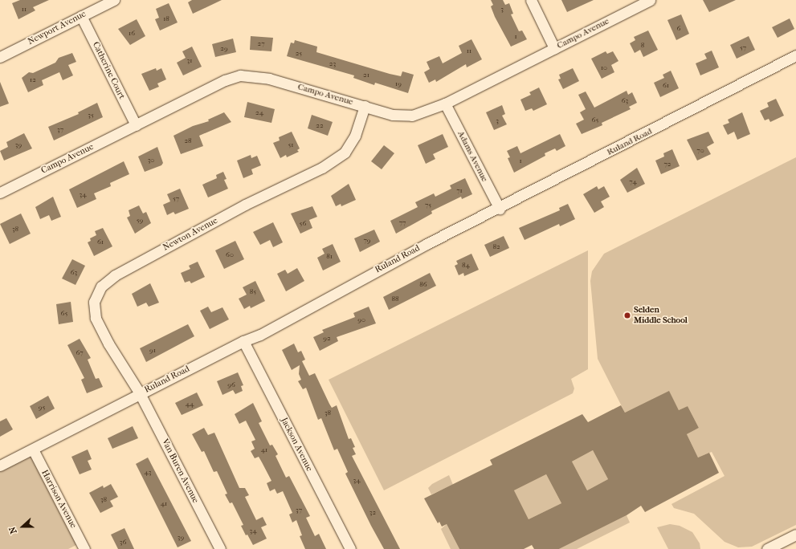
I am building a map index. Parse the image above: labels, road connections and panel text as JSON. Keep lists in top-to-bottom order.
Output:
{
  "streets": {
    "street": [
      "Newport Avenue",
      "Campo Avenue",
      "Catherine Court",
      "Ruland Road",
      "Adams Avenue",
      "Newton Avenue",
      "Jackson Avenue",
      "Van Buren Avenue",
      "Harrison Avenue"
    ]
  },
  "crossings": [
    ["Newport Avenue", "Catherine Court"],
    ["Campo Avenue", "Catherine Court"],
    ["Campo Avenue", "Adams Avenue"],
    ["Campo Avenue", "Newton Avenue"],
    ["Ruland Road", "Adams Avenue"],
    ["Ruland Road", "Newton Avenue"],
    ["Ruland Road", "Jackson Avenue"],
    ["Ruland Road", "Van Buren Avenue"],
    ["Ruland Road", "Harrison Avenue"],
    ["Newton Avenue", "Van Buren Avenue"]
  ],
  "places": ["Selden Middle School"],
  "house_numbers": [
    "11",
    "3",
    "18",
    "6",
    "16",
    "1",
    "27",
    "8",
    "57",
    "29",
    "11",
    "25",
    "31",
    "23",
    "10",
    "21",
    "12",
    "19",
    "61",
    "63",
    "24",
    "35",
    "65",
    "3",
    "22",
    "37",
    "28",
    "39",
    "51",
    "70",
    "30",
    "1",
    "72",
    "74",
    "71",
    "34",
    "57",
    "75",
    "59",
    "77",
    "56",
    "38",
    "79",
    "61",
    "82",
    "60",
    "81",
    "84",
    "63",
    "86",
    "85",
    "88",
    "65",
    "90",
    "92",
    "91",
    "67",
    "96",
    "44",
    "95",
    "38",
    "41",
    "43",
    "34",
    "38",
    "41",
    "37",
    "32",
    "34",
    "39",
    "36"
  ],
  "north": "left"
}
